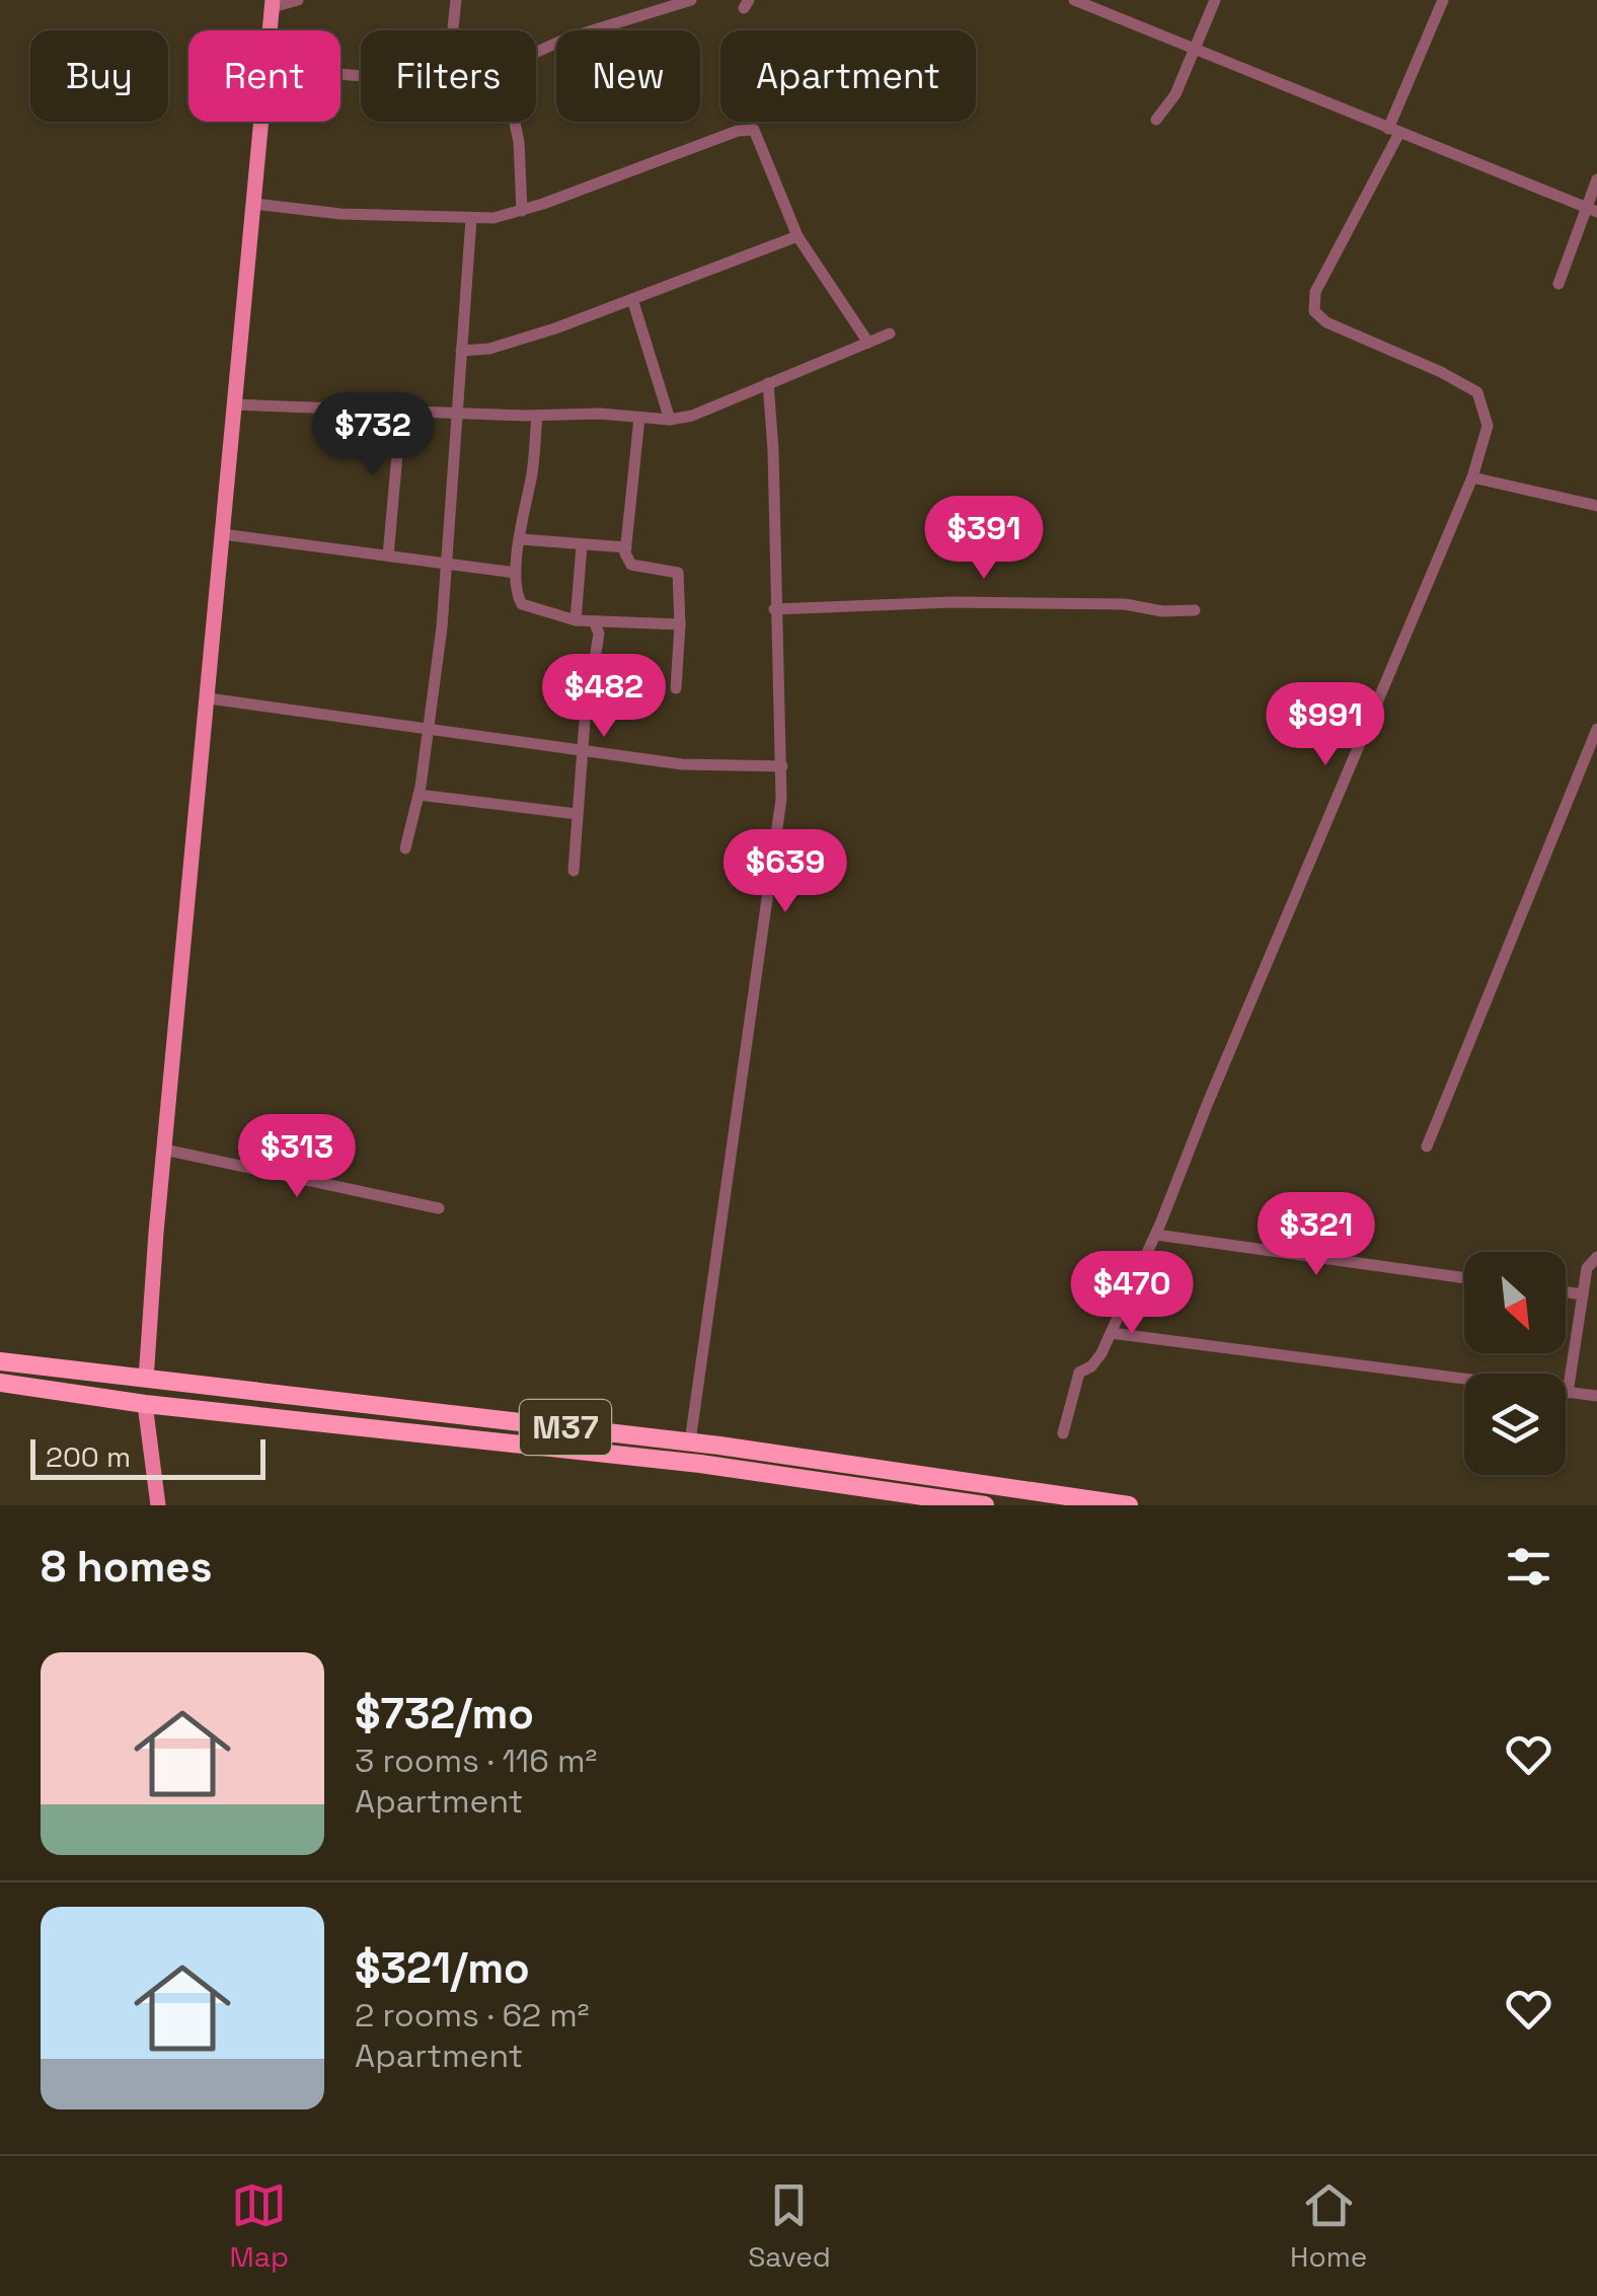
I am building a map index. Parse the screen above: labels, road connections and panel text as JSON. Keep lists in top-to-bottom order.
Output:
{
  "streets": {
    "highway": ["M37"]
  },
  "scale_bar": "200 m",
  "north": "bottom right",
  "page": {
    "chip": [
      "Buy",
      "Rent",
      "Filters",
      "New",
      "Apartment"
    ],
    "price": [
      "$732",
      "$391",
      "$482",
      "$991",
      "$639",
      "$313",
      "$321",
      "$470"
    ],
    "scale": "200 m",
    "heading": "8 homes",
    "list": [
      {
        "name": "$732/mo",
        "note": "3 rooms · 116 m² · Apartment"
      },
      {
        "name": "$321/mo",
        "note": "2 rooms · 62 m² · Apartment"
      }
    ],
    "tabs": ["Map", "Saved", "Home"]
  }
}
